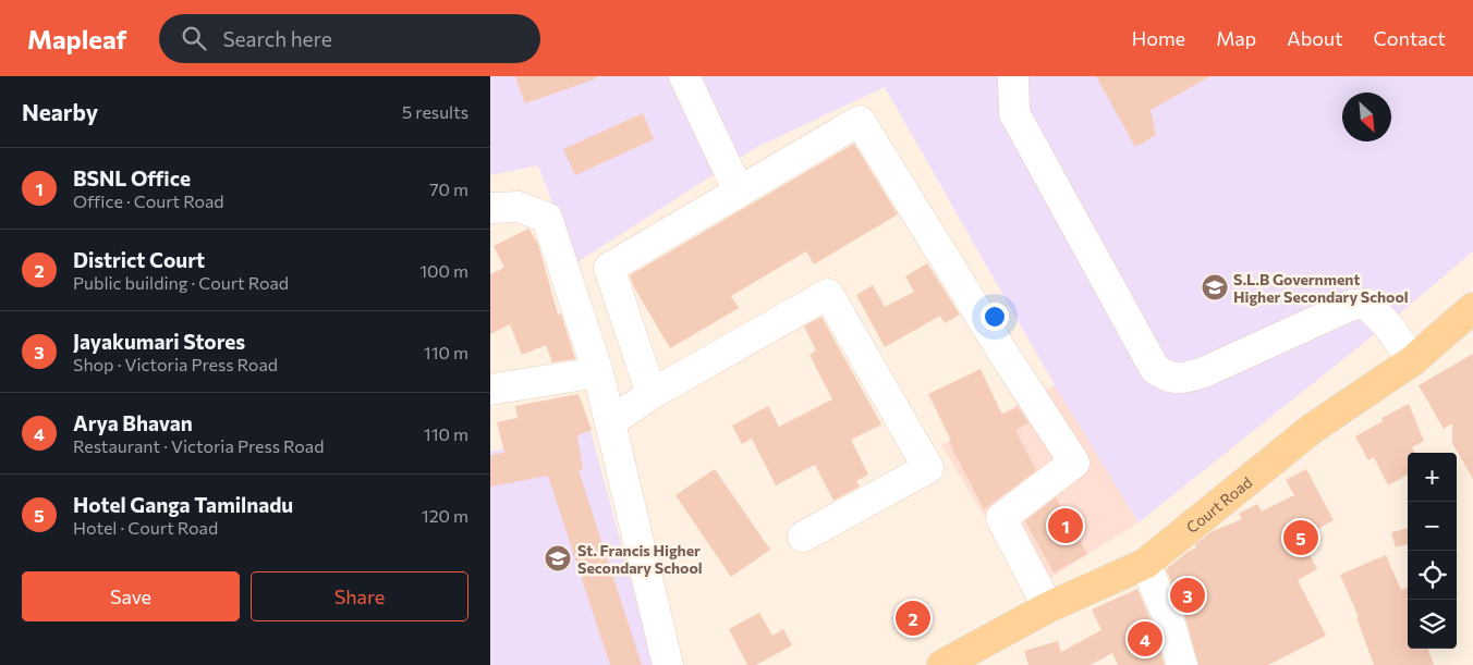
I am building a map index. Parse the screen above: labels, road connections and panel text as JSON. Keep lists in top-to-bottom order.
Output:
{
  "streets": {
    "main road": ["Court Road"]
  },
  "places": {
    "school or university": ["S.L.B Government Higher Secondary School", "St. Francis Higher Secondary School"]
  },
  "north": "bottom right",
  "page": {
    "header": "Mapleaf",
    "search": "Search here",
    "nav": [
      "Home",
      "Map",
      "About",
      "Contact"
    ],
    "heading": ["Nearby", "5 results"],
    "list": [
      {
        "mark": "1",
        "name": "BSNL Office",
        "note": "Office · Court Road",
        "value": "70 m"
      },
      {
        "mark": "2",
        "name": "District Court",
        "note": "Public building · Court Road",
        "value": "100 m"
      },
      {
        "mark": "3",
        "name": "Jayakumari Stores",
        "note": "Shop · Victoria Press Road",
        "value": "110 m"
      },
      {
        "mark": "4",
        "name": "Arya Bhavan",
        "note": "Restaurant · Victoria Press Road",
        "value": "110 m"
      },
      {
        "mark": "5",
        "name": "Hotel Ganga Tamilnadu",
        "note": "Hotel · Court Road",
        "value": "120 m"
      }
    ],
    "map_buttons": ["+", "−"],
    "pins": [
      "1",
      "5",
      "3",
      "2",
      "4"
    ],
    "buttons": ["Save", "Share"]
  }
}
